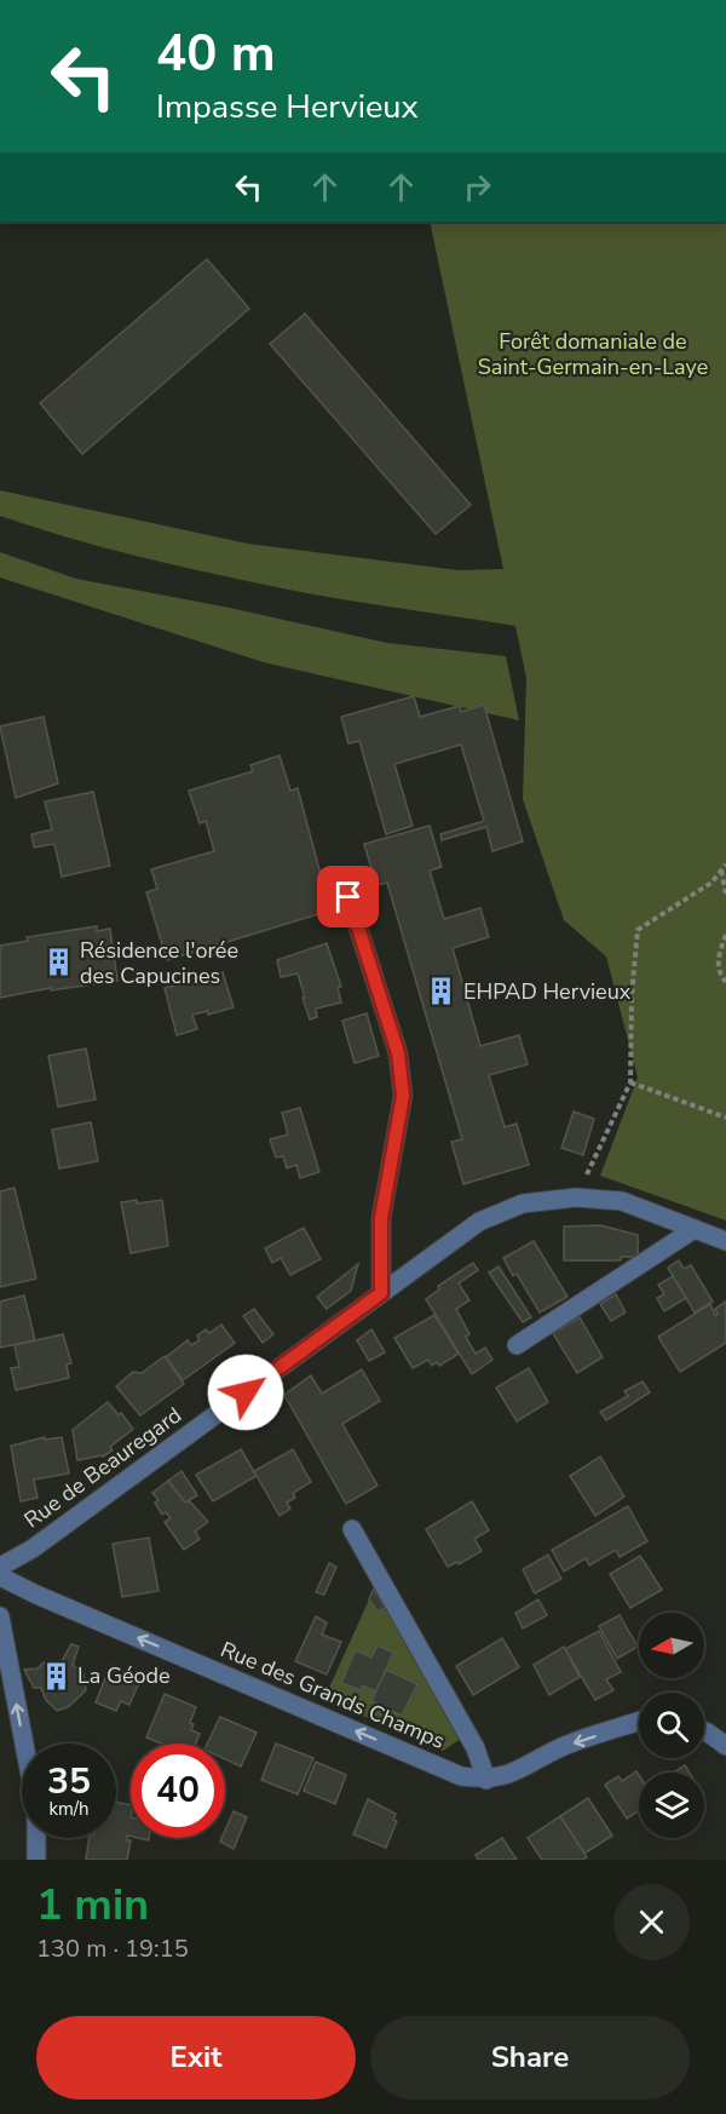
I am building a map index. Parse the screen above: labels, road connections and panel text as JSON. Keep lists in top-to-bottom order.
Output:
{
  "streets": {
    "street": ["Rue de Beauregard", "Rue des Grands Champs"]
  },
  "one_way": ["Rue des Grands Champs"],
  "parks": ["Forêt domaniale de Saint-Germain-en-Laye"],
  "places": {
    "building": ["Résidence l'orée des Capucines", "EHPAD Hervieux", "La Géode"]
  },
  "north": "left",
  "page": {
    "turn": ["40 m", "Impasse Hervieux"],
    "speed": "35 km/h",
    "limit": "40",
    "heading": ["1 min", "130 m · 19:15"],
    "buttons": ["Exit", "Share"]
  }
}
